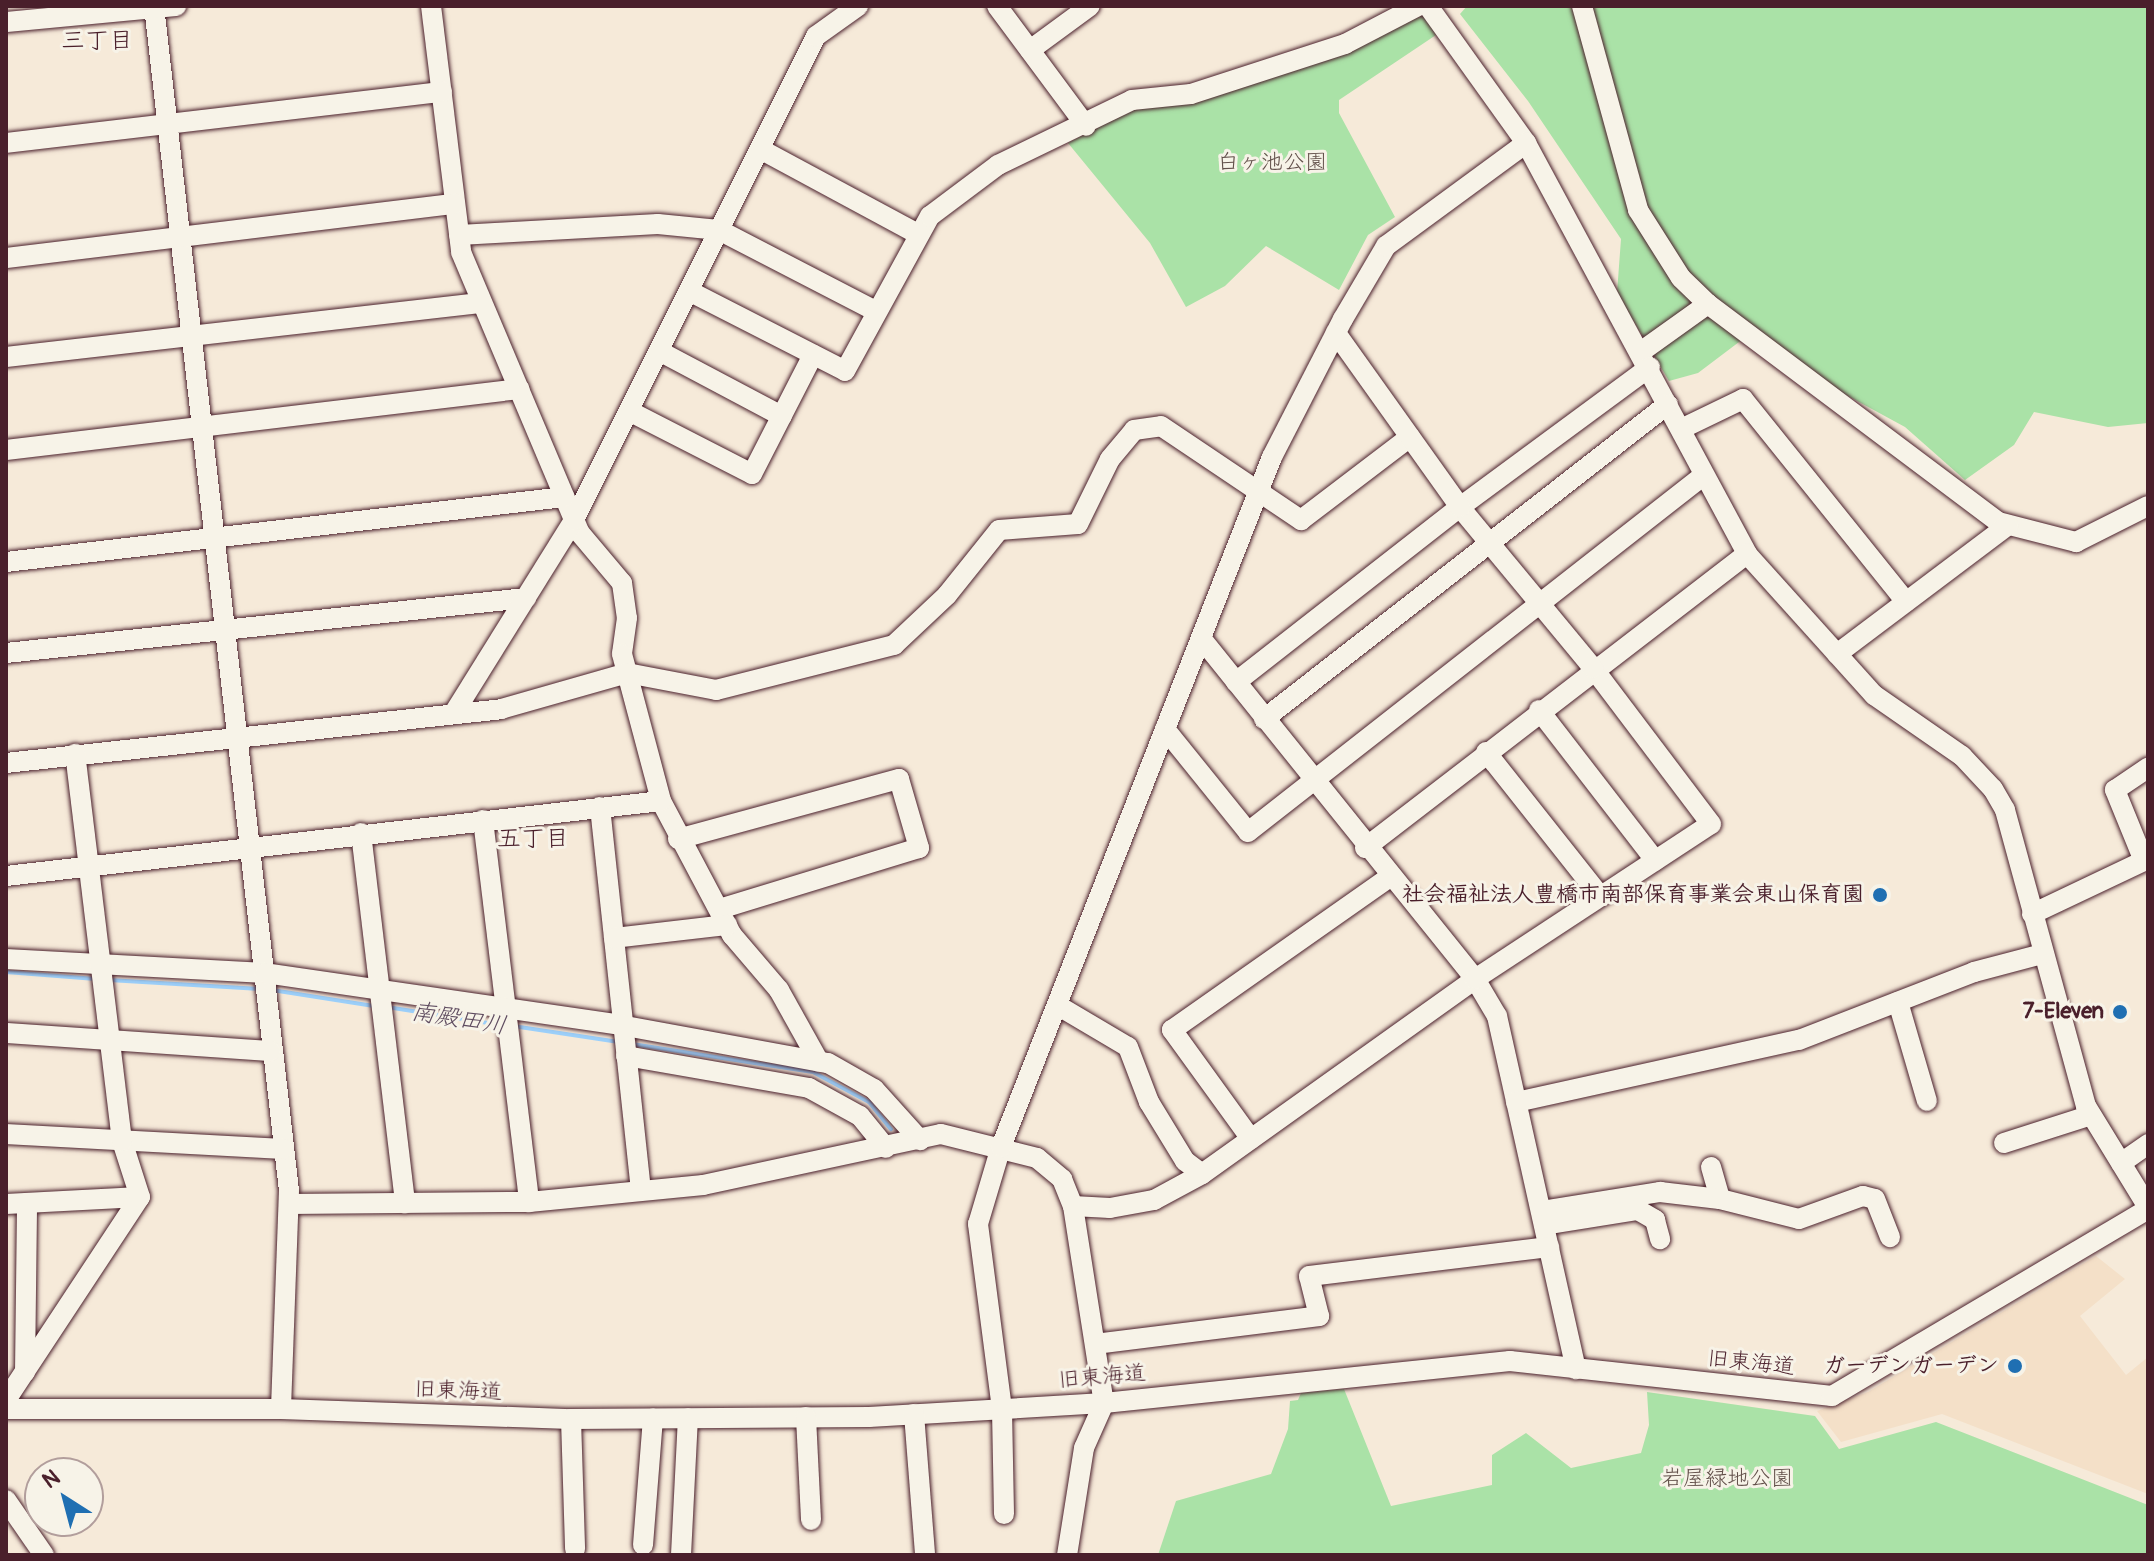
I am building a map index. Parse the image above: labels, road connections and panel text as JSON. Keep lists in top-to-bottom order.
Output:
{
  "streets": {
    "street": ["旧東海道"]
  },
  "districts": ["三丁目", "五丁目"],
  "water": ["南殿田川"],
  "parks": ["白ヶ池公園", "岩屋緑地公園"],
  "places": ["社会福祉法人豊橋市南部保育事業会東山保育園", "7-Eleven", "ガーデンガーデン"],
  "north": "top left"
}
